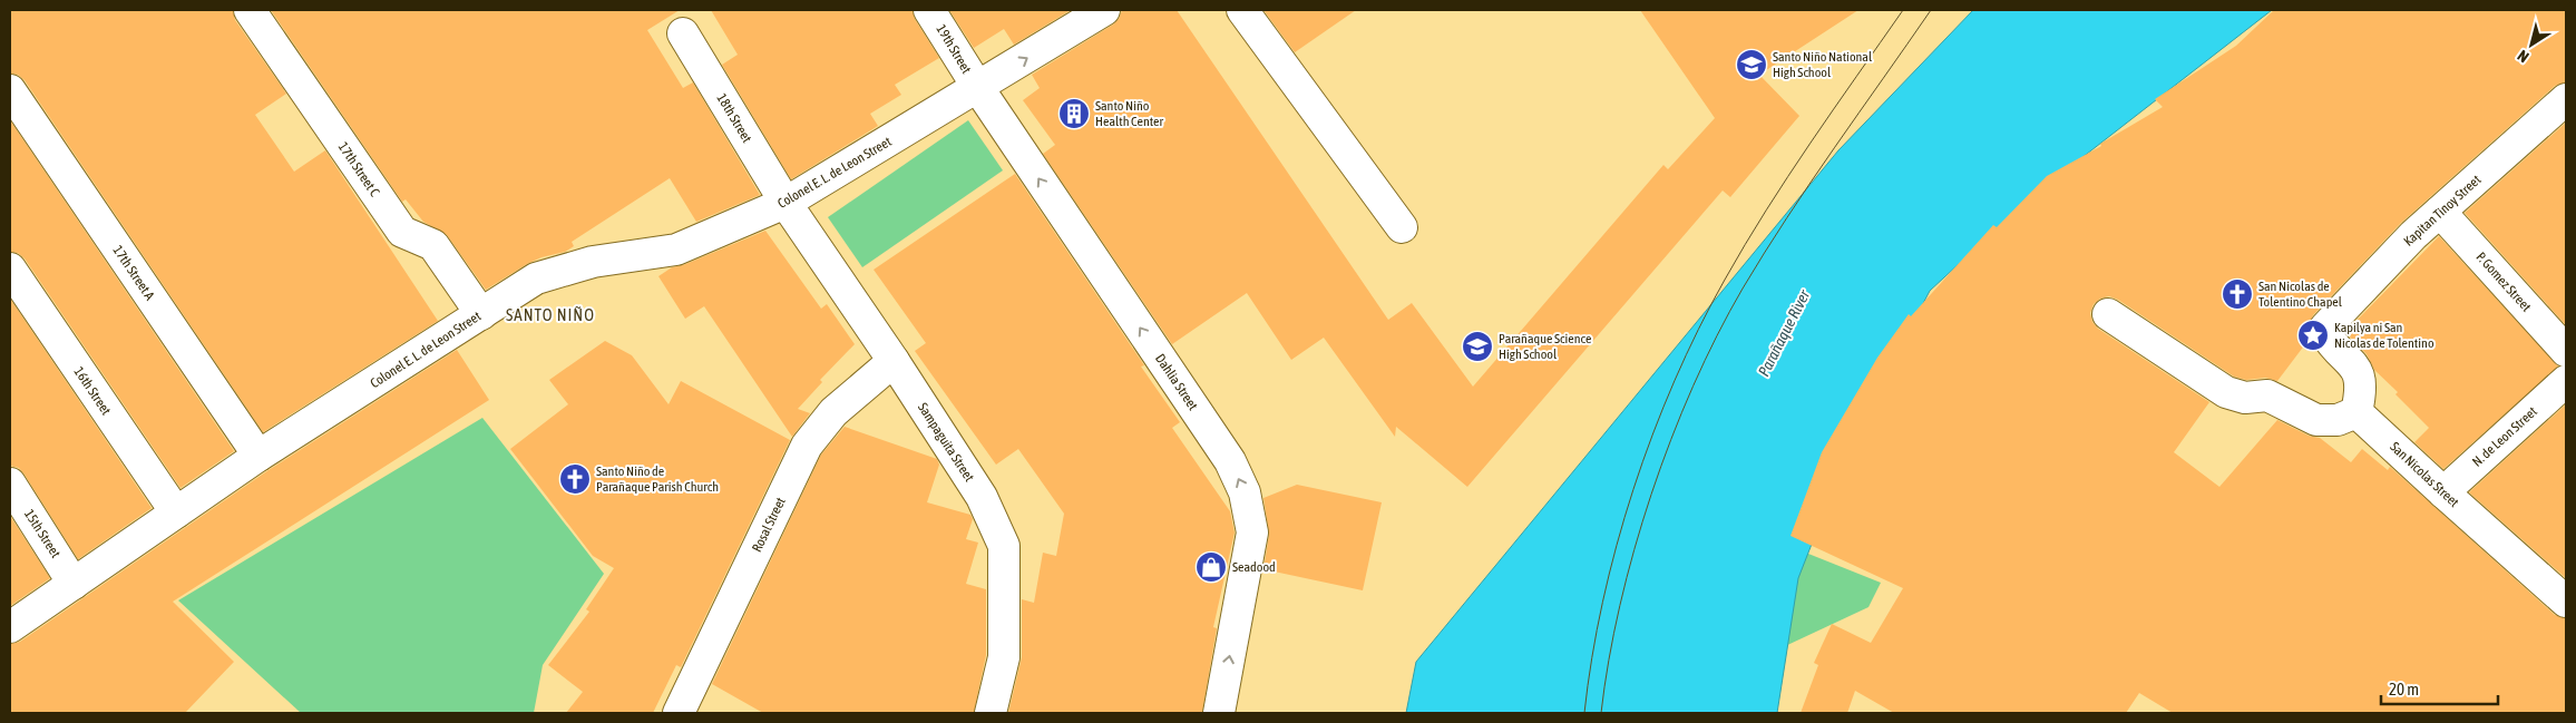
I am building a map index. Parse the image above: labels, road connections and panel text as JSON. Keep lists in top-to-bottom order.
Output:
{
  "streets": {
    "street": [
      "19th Street",
      "18th Street",
      "17th Street C",
      "Colonel E. L. de Leon Street",
      "Kapitan Tinoy Street",
      "17th Street A",
      "P. Gomez Street",
      "Dahlia Street",
      "16th Street",
      "N. de Leon Street",
      "Sampaguita Street",
      "San Nicolas Street",
      "Rosal Street",
      "15th Street"
    ]
  },
  "crossings": [
    ["19th Street", "Colonel E. L. de Leon Street"],
    ["19th Street", "Dahlia Street"],
    ["18th Street", "Colonel E. L. de Leon Street"],
    ["18th Street", "Sampaguita Street"],
    ["17th Street C", "Colonel E. L. de Leon Street"],
    ["Colonel E. L. de Leon Street", "17th Street A"],
    ["Colonel E. L. de Leon Street", "Dahlia Street"],
    ["Colonel E. L. de Leon Street", "16th Street"],
    ["Colonel E. L. de Leon Street", "Sampaguita Street"],
    ["Colonel E. L. de Leon Street", "15th Street"],
    ["Kapitan Tinoy Street", "P. Gomez Street"],
    ["Kapitan Tinoy Street", "San Nicolas Street"],
    ["N. de Leon Street", "San Nicolas Street"],
    ["Sampaguita Street", "Rosal Street"]
  ],
  "districts": ["SANTO NIÑO"],
  "water": ["Parañaque River"],
  "places": {
    "school or university": ["Santo Niño National High School", "Parañaque Science High School"],
    "building": ["Santo Niño Health Center"],
    "church": ["San Nicolas de Tolentino Chapel", "Santo Niño de Parañaque Parish Church"],
    "place": ["Kapilya ni San Nicolas de Tolentino"],
    "shop": ["Seadood"]
  },
  "scale_bar": "20 m",
  "north": "bottom left"
}
